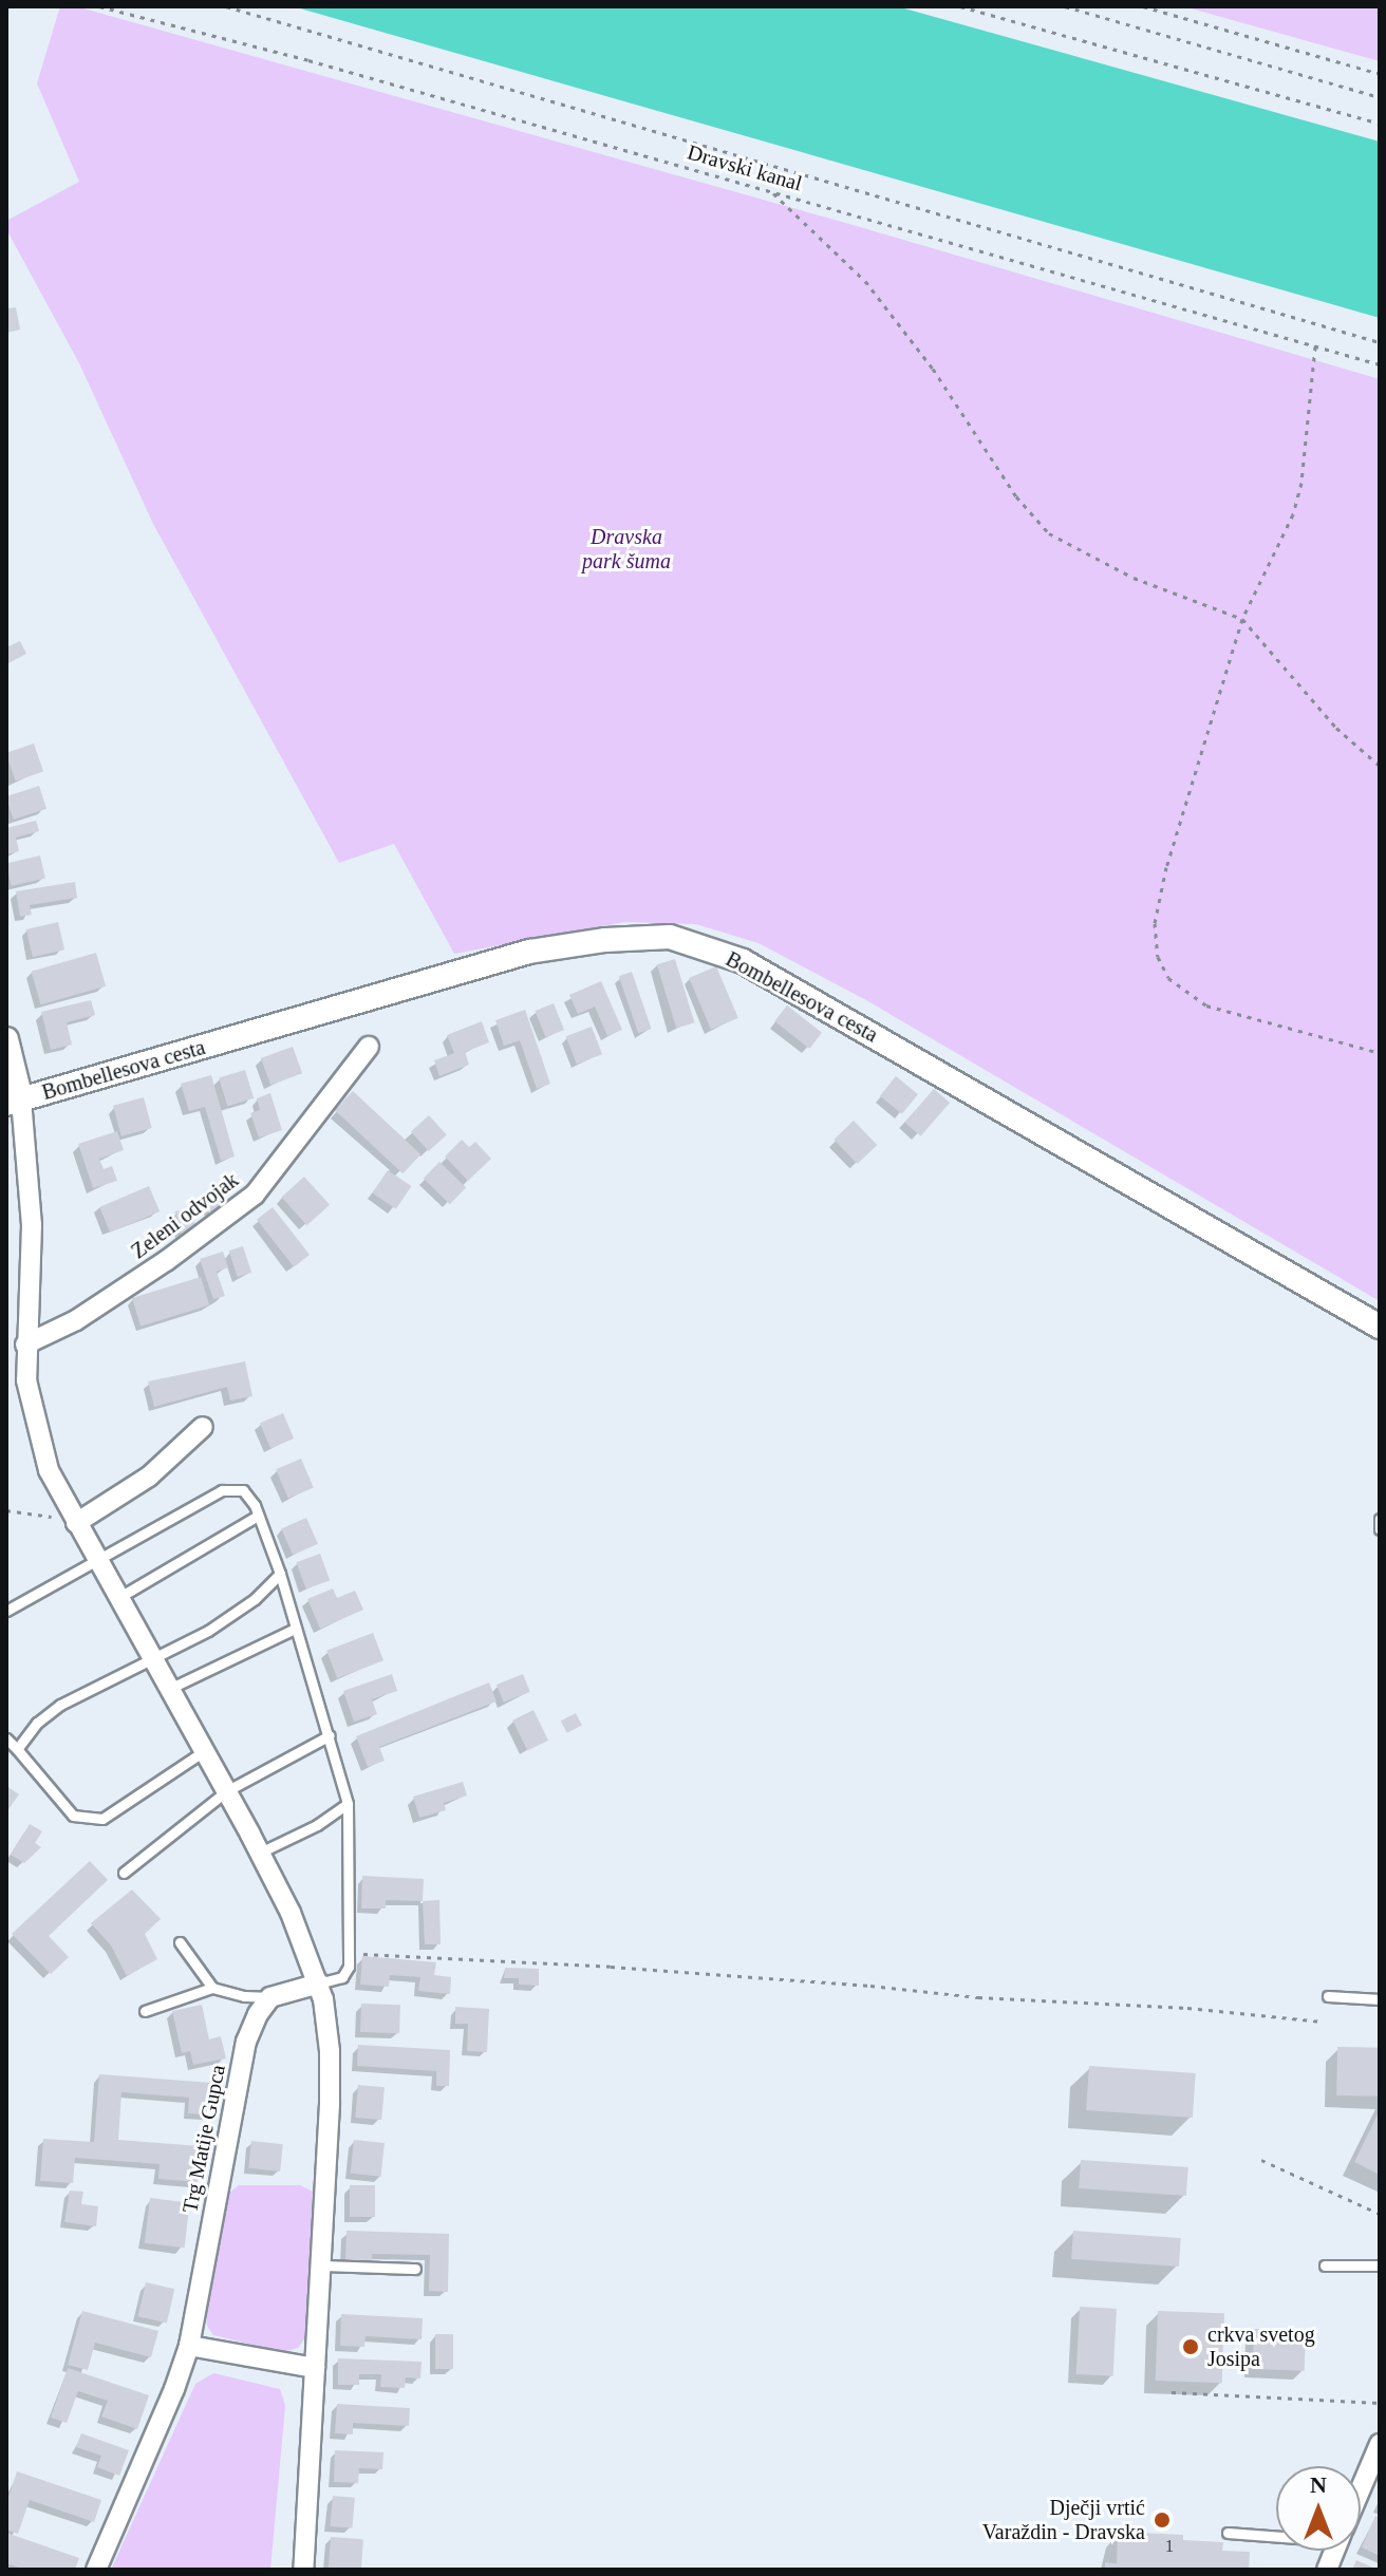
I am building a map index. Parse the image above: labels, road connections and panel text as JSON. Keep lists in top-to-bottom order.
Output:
{
  "streets": {
    "street": ["Bombellesova cesta", "Zeleni odvojak", "Trg Matije Gupca"],
    "path": ["Dravski kanal"]
  },
  "parks": ["Dravska park šuma"],
  "places": ["crkva svetog Josipa", "Dječji vrtić Varaždin - Dravska"],
  "house_numbers": ["1"],
  "north": "top"
}
